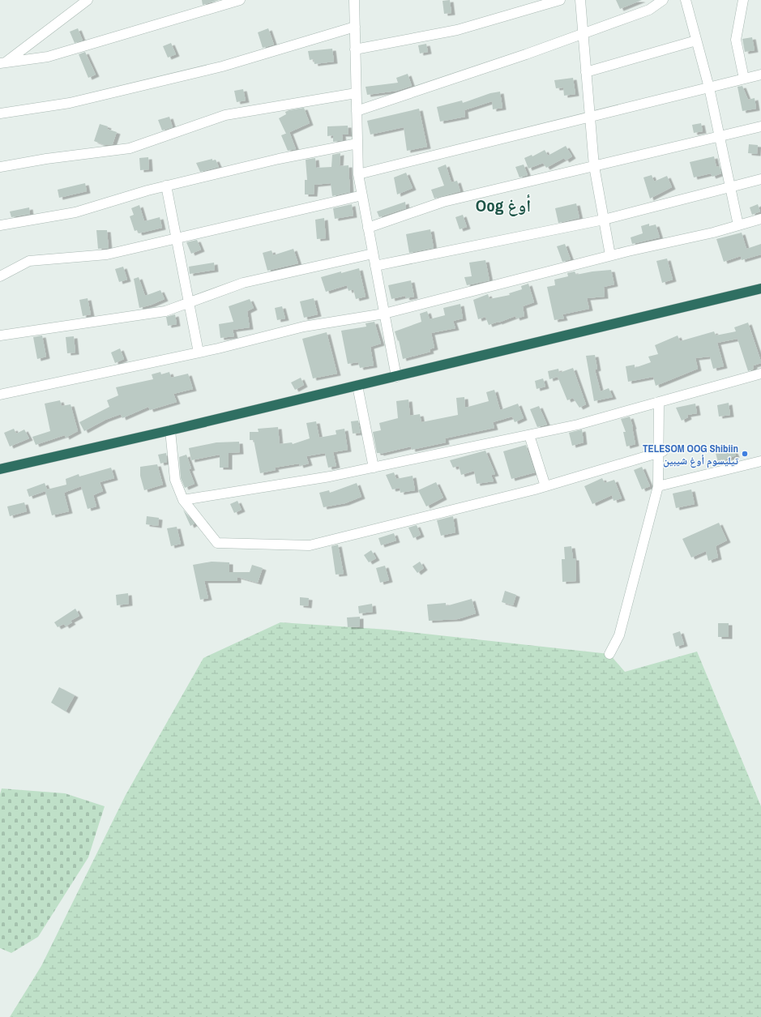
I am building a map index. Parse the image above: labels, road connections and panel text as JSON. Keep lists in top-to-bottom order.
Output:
{
  "districts": ["Oog أوغ"],
  "places": ["TELESOM OOG Shibiin تيليسوم أوغ شيبين"]
}
